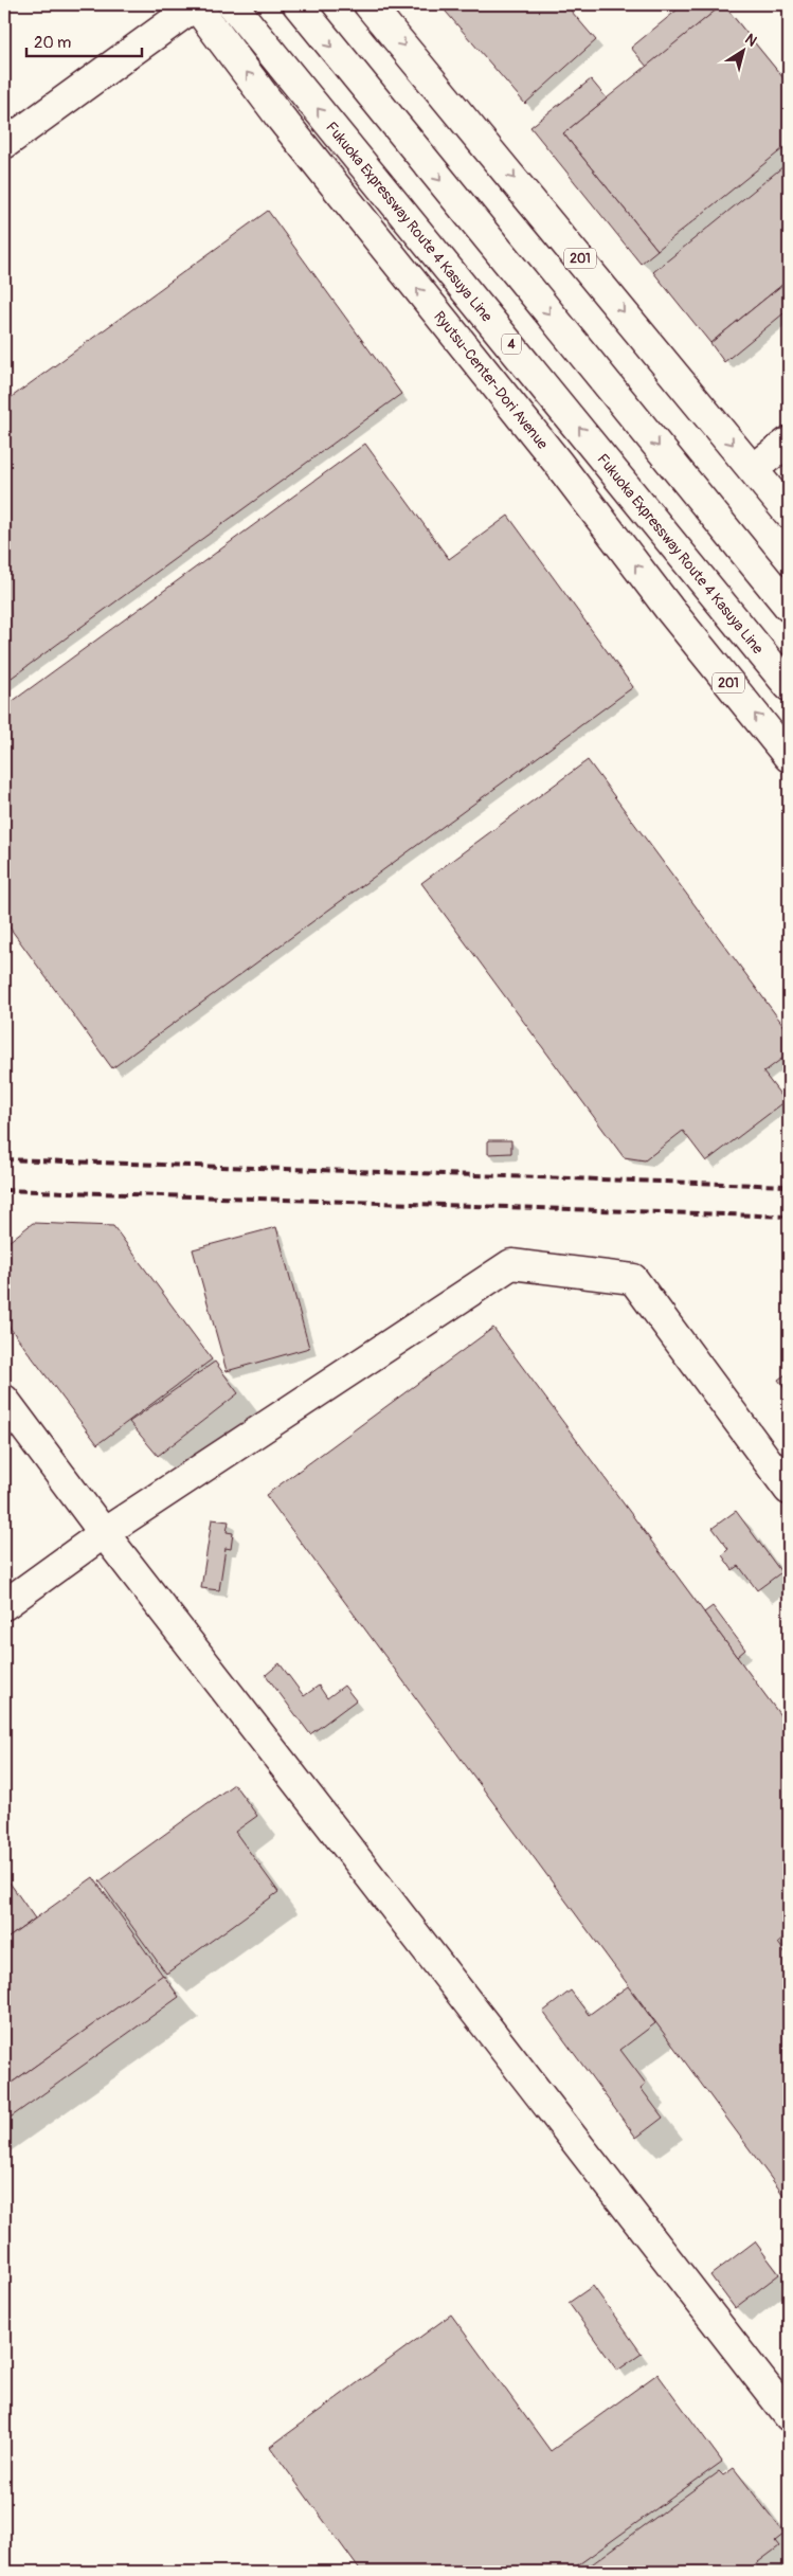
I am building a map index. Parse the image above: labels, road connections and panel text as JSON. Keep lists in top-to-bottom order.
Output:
{
  "streets": {
    "main road": [
      "Fukuoka Expressway Route 4 Kasuya Line",
      "201",
      "4",
      "Ryutsu-Center-Dori Avenue"
    ]
  },
  "scale_bar": "20 m",
  "north": "top right"
}
